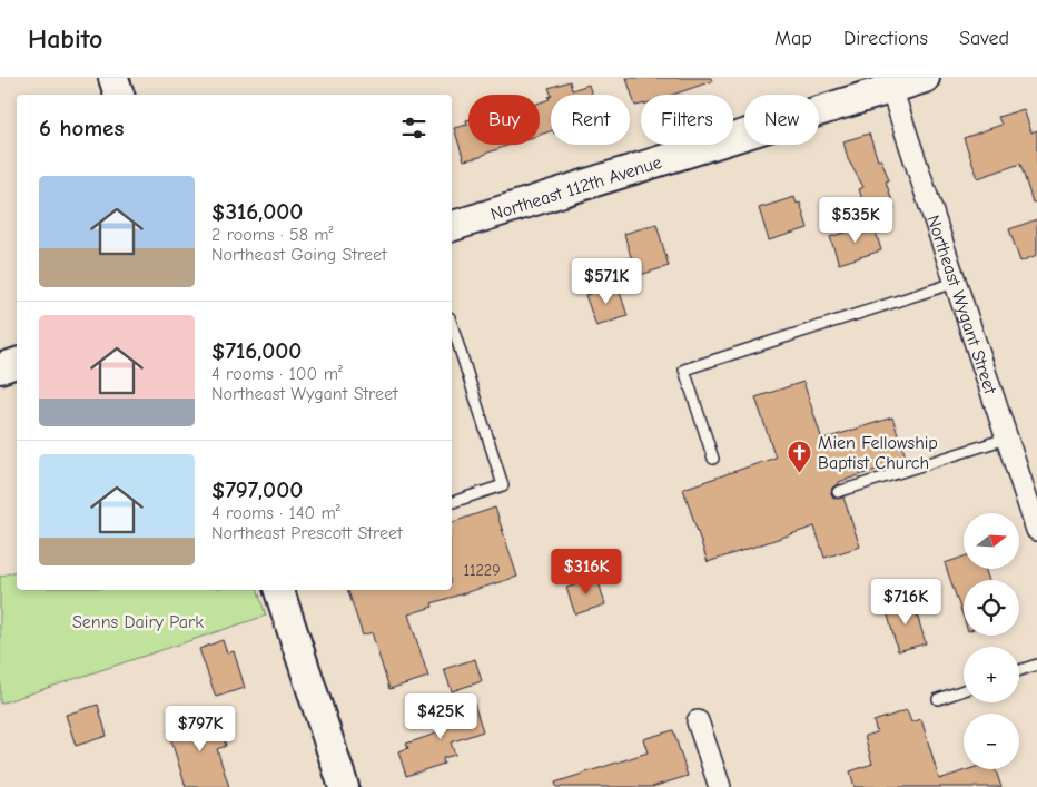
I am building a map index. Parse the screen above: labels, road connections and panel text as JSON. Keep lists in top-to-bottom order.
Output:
{
  "streets": {
    "street": ["Northeast 112th Avenue", "Northeast Wygant Street"]
  },
  "crossings": [
    ["Northeast 112th Avenue", "Northeast Wygant Street"]
  ],
  "parks": ["Senns Dairy Park"],
  "places": {
    "church": ["Mien Fellowship Baptist Church"]
  },
  "house_numbers": ["11229"],
  "north": "right",
  "page": {
    "header": "Habito",
    "nav": ["Map", "Directions", "Saved"],
    "chip": [
      "Buy",
      "Rent",
      "Filters",
      "New"
    ],
    "heading": "6 homes",
    "list": [
      {
        "name": "$316,000",
        "note": "2 rooms · 58 m² · Northeast Going Street"
      },
      {
        "name": "$716,000",
        "note": "4 rooms · 100 m² · Northeast Wygant Street"
      },
      {
        "name": "$797,000",
        "note": "4 rooms · 140 m² · Northeast Prescott Street"
      }
    ],
    "price": [
      "$535K",
      "$571K",
      "$316K",
      "$716K",
      "$425K",
      "$797K"
    ],
    "map_buttons": ["+", "−"]
  }
}
